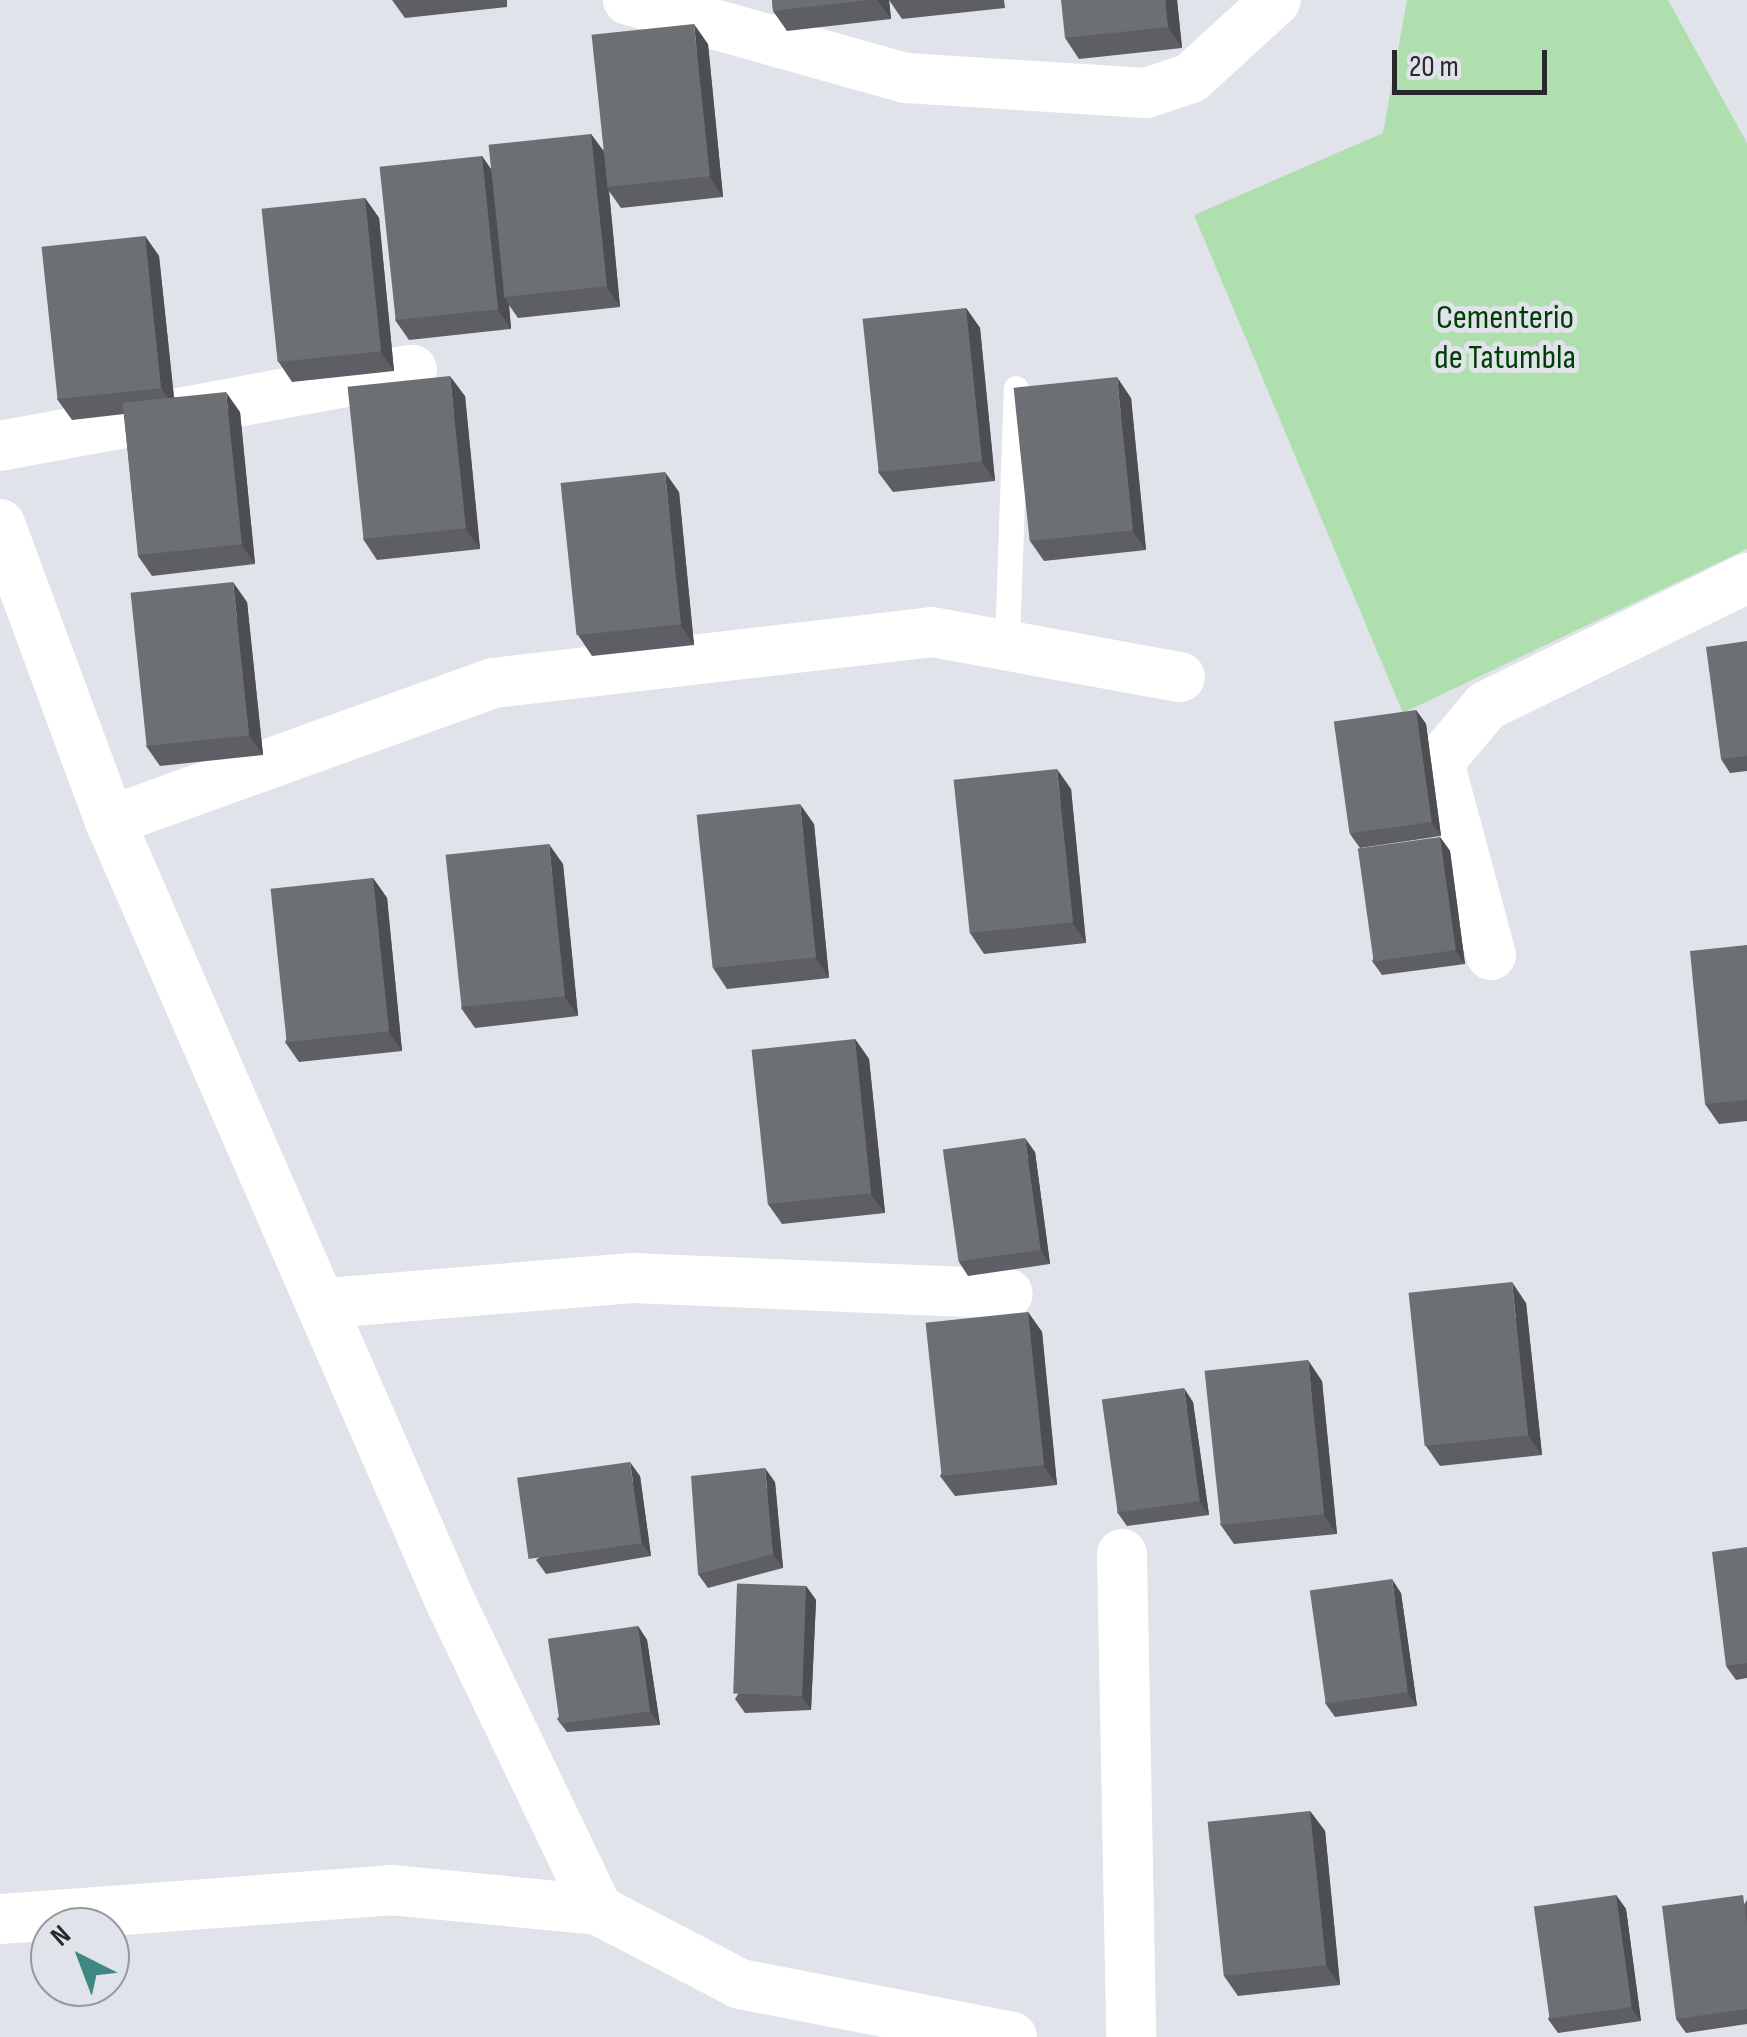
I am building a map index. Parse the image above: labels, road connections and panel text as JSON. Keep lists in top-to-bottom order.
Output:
{
  "parks": ["Cementerio de Tatumbla"],
  "scale_bar": "20 m",
  "north": "top left"
}
